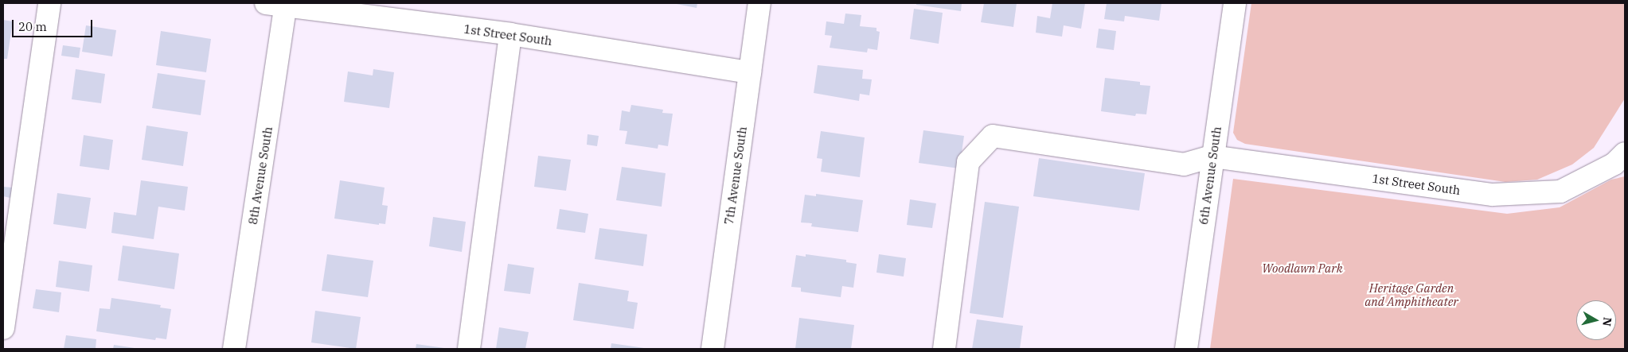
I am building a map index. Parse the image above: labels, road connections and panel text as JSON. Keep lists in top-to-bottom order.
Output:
{
  "streets": {
    "street": [
      "1st Street South",
      "8th Avenue South",
      "7th Avenue South",
      "6th Avenue South"
    ]
  },
  "crossings": [
    ["1st Street South", "8th Avenue South"],
    ["1st Street South", "7th Avenue South"],
    ["1st Street South", "6th Avenue South"]
  ],
  "parks": ["Woodlawn Park", "Heritage Garden and Amphitheater"],
  "scale_bar": "20 m",
  "north": "right"
}
